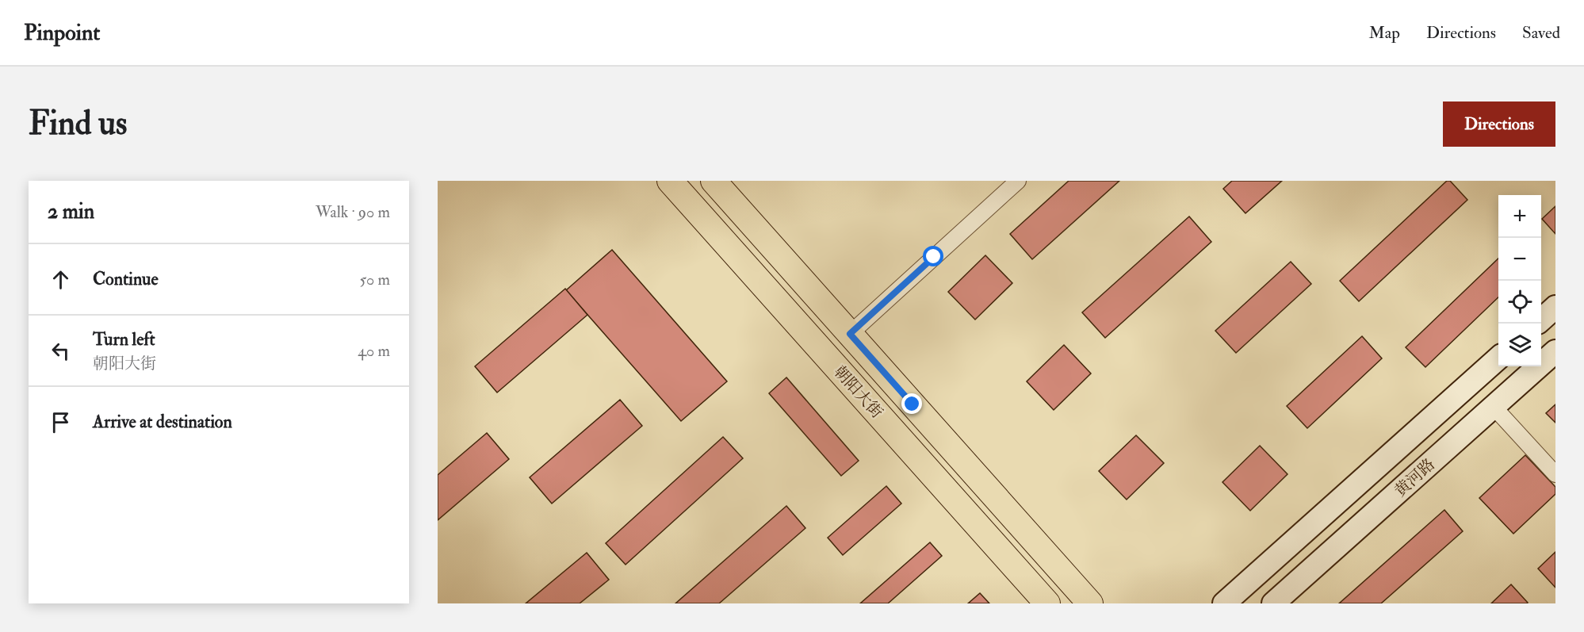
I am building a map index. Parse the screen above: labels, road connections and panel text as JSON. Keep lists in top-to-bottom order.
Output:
{
  "streets": {
    "main road": ["朝阳大街", "黄河路"]
  },
  "page": {
    "header": "Pinpoint",
    "nav": ["Map", "Directions", "Saved"],
    "buttons": "Directions",
    "title": "Find us",
    "heading": ["2 min", "Walk · 90 m"],
    "map_buttons": ["+", "−"],
    "list": [
      ["Continue", "50 m"],
      ["Turn left", "朝阳大街", "40 m"],
      "Arrive at destination"
    ]
  }
}
